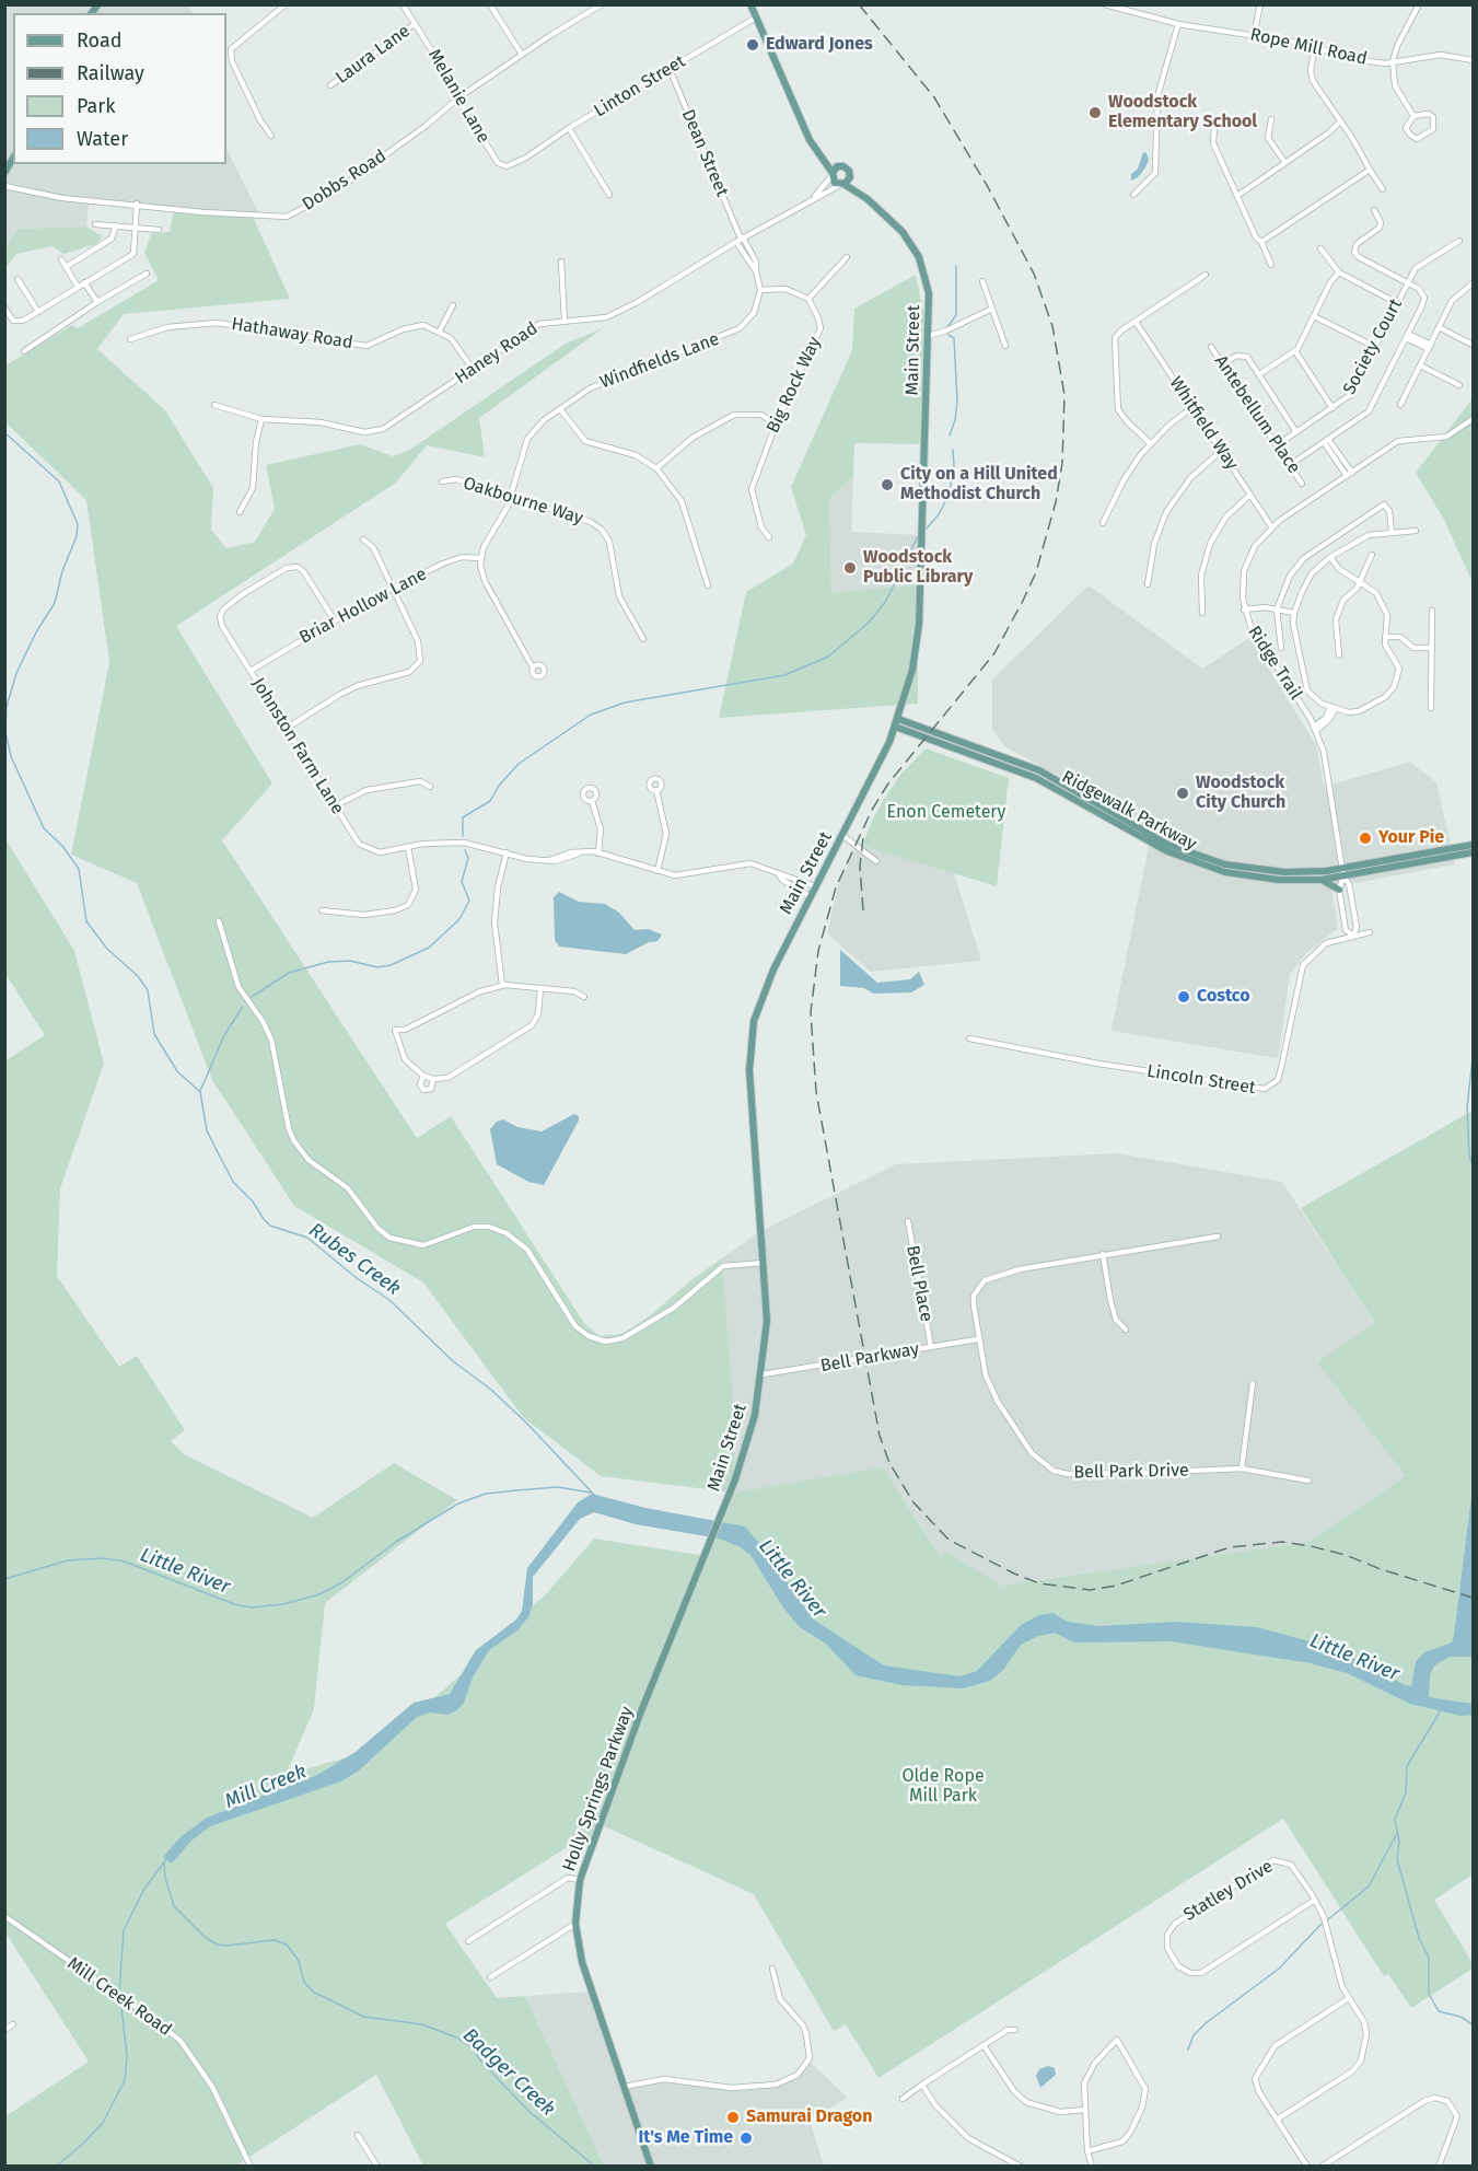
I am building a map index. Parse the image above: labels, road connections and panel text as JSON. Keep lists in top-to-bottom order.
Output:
{
  "streets": {
    "main road": ["Main Street", "Ridgewalk Parkway", "Holly Springs Parkway"],
    "street": [
      "Rope Mill Road",
      "Laura Lane",
      "Linton Street",
      "Melanie Lane",
      "Dean Street",
      "Dobbs Road",
      "Hathaway Road",
      "Society Court",
      "Haney Road",
      "Windfields Lane",
      "Big Rock Way",
      "Antebellum Place",
      "Whitfield Way",
      "Oakbourne Way",
      "Briar Hollow Lane",
      "Ridge Trail",
      "Johnston Farm Lane",
      "Lincoln Street",
      "Bell Place",
      "Bell Parkway",
      "Bell Park Drive",
      "Statley Drive",
      "Mill Creek Road"
    ]
  },
  "crossings": [
    ["Laura Lane", "Melanie Lane"],
    ["Linton Street", "Melanie Lane"],
    ["Linton Street", "Dean Street"],
    ["Linton Street", "Main Street"],
    ["Melanie Lane", "Dobbs Road"],
    ["Dean Street", "Haney Road"],
    ["Society Court", "Antebellum Place"],
    ["Main Street", "Haney Road"],
    ["Main Street", "Johnston Farm Lane"],
    ["Main Street", "Ridgewalk Parkway"],
    ["Main Street", "Bell Parkway"],
    ["Main Street", "Holly Springs Parkway"],
    ["Windfields Lane", "Oakbourne Way"],
    ["Windfields Lane", "Briar Hollow Lane"],
    ["Whitfield Way", "Ridge Trail"],
    ["Briar Hollow Lane", "Johnston Farm Lane"],
    ["Ridge Trail", "Ridgewalk Parkway"],
    ["Ridge Trail", "Lincoln Street"],
    ["Bell Place", "Bell Parkway"],
    ["Bell Parkway", "Bell Park Drive"]
  ],
  "water": [
    "Rubes Creek",
    "Little River",
    "Mill Creek",
    "Badger Creek"
  ],
  "parks": ["Enon Cemetery", "Olde Rope Mill Park"],
  "places": [
    "Edward Jones",
    "Woodstock Elementary School",
    "City on a Hill United Methodist Church",
    "Woodstock Public Library",
    "Woodstock City Church",
    "Your Pie",
    "Costco",
    "Samurai Dragon",
    "It's Me Time"
  ],
  "legend": [
    "Road",
    "Railway",
    "Park",
    "Water"
  ]
}
